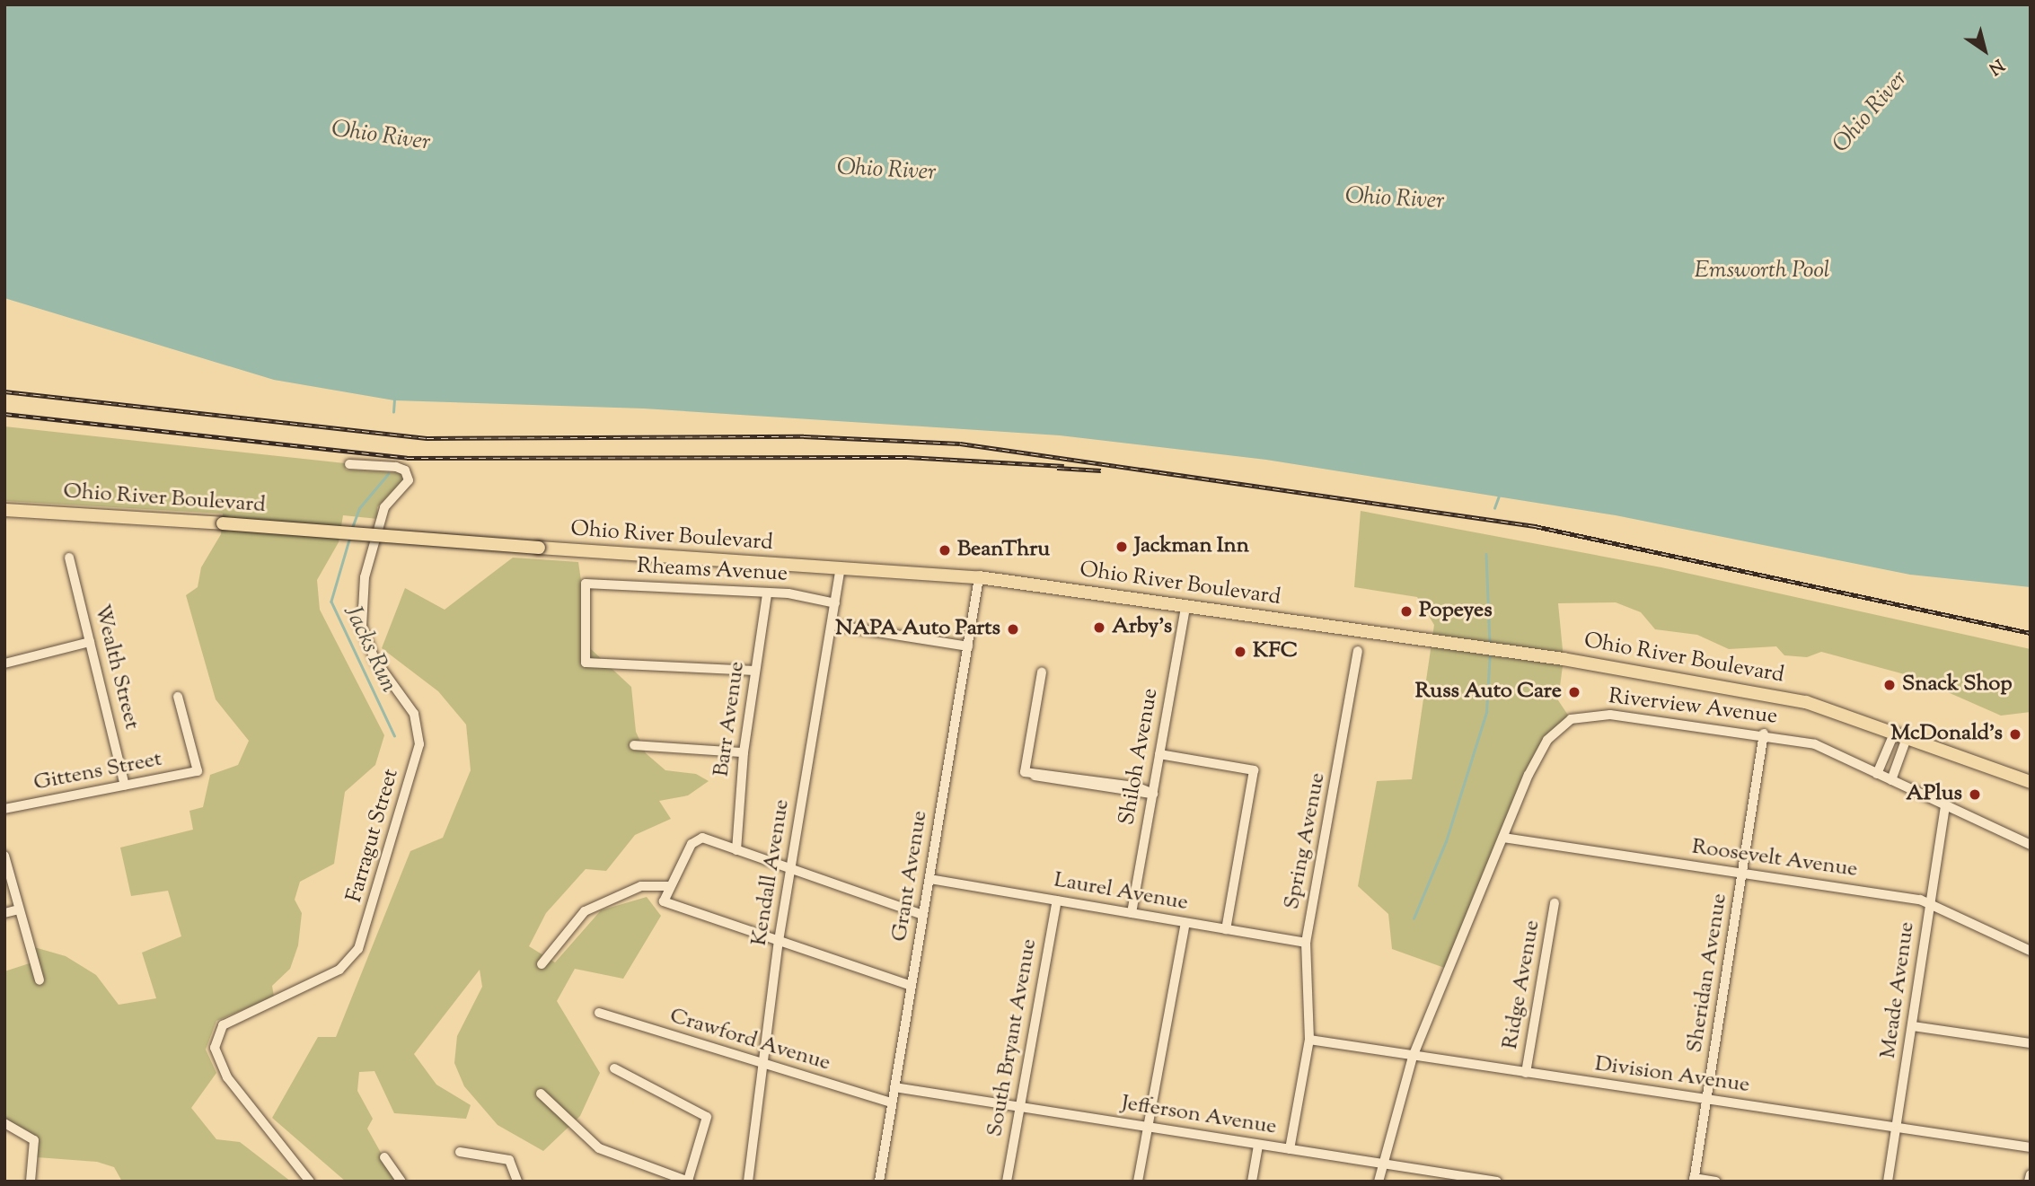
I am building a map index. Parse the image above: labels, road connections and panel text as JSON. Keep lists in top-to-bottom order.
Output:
{
  "streets": {
    "highway": ["Ohio River Boulevard"],
    "street": [
      "Rheams Avenue",
      "Wealth Street",
      "Riverview Avenue",
      "Barr Avenue",
      "Shiloh Avenue",
      "Gittens Street",
      "Farragut Street",
      "Spring Avenue",
      "Roosevelt Avenue",
      "Kendall Avenue",
      "Grant Avenue",
      "Laurel Avenue",
      "Sheridan Avenue",
      "Ridge Avenue",
      "Meade Avenue",
      "South Bryant Avenue",
      "Crawford Avenue",
      "Division Avenue",
      "Jefferson Avenue"
    ]
  },
  "crossings": [
    ["Ohio River Boulevard", "Shiloh Avenue"],
    ["Ohio River Boulevard", "Kendall Avenue"],
    ["Ohio River Boulevard", "Grant Avenue"],
    ["Rheams Avenue", "Barr Avenue"],
    ["Rheams Avenue", "Kendall Avenue"],
    ["Wealth Street", "Gittens Street"],
    ["Riverview Avenue", "Roosevelt Avenue"],
    ["Riverview Avenue", "Sheridan Avenue"],
    ["Riverview Avenue", "Meade Avenue"],
    ["Riverview Avenue", "Division Avenue"],
    ["Riverview Avenue", "Jefferson Avenue"],
    ["Shiloh Avenue", "Laurel Avenue"],
    ["Spring Avenue", "Laurel Avenue"],
    ["Spring Avenue", "Division Avenue"],
    ["Spring Avenue", "Jefferson Avenue"],
    ["Roosevelt Avenue", "Sheridan Avenue"],
    ["Roosevelt Avenue", "Meade Avenue"],
    ["Kendall Avenue", "Crawford Avenue"],
    ["Grant Avenue", "Laurel Avenue"],
    ["Grant Avenue", "Crawford Avenue"],
    ["Grant Avenue", "Jefferson Avenue"],
    ["Laurel Avenue", "South Bryant Avenue"],
    ["Sheridan Avenue", "Division Avenue"],
    ["Ridge Avenue", "Division Avenue"],
    ["Meade Avenue", "Division Avenue"],
    ["South Bryant Avenue", "Jefferson Avenue"]
  ],
  "water": ["Ohio River", "Emsworth Pool", "Jacks Run"],
  "places": [
    "Jackman Inn",
    "BeanThru",
    "Popeyes",
    "Arby's",
    "NAPA Auto Parts",
    "KFC",
    "Snack Shop",
    "Russ Auto Care",
    "McDonald's",
    "APlus"
  ],
  "north": "bottom right"
}
